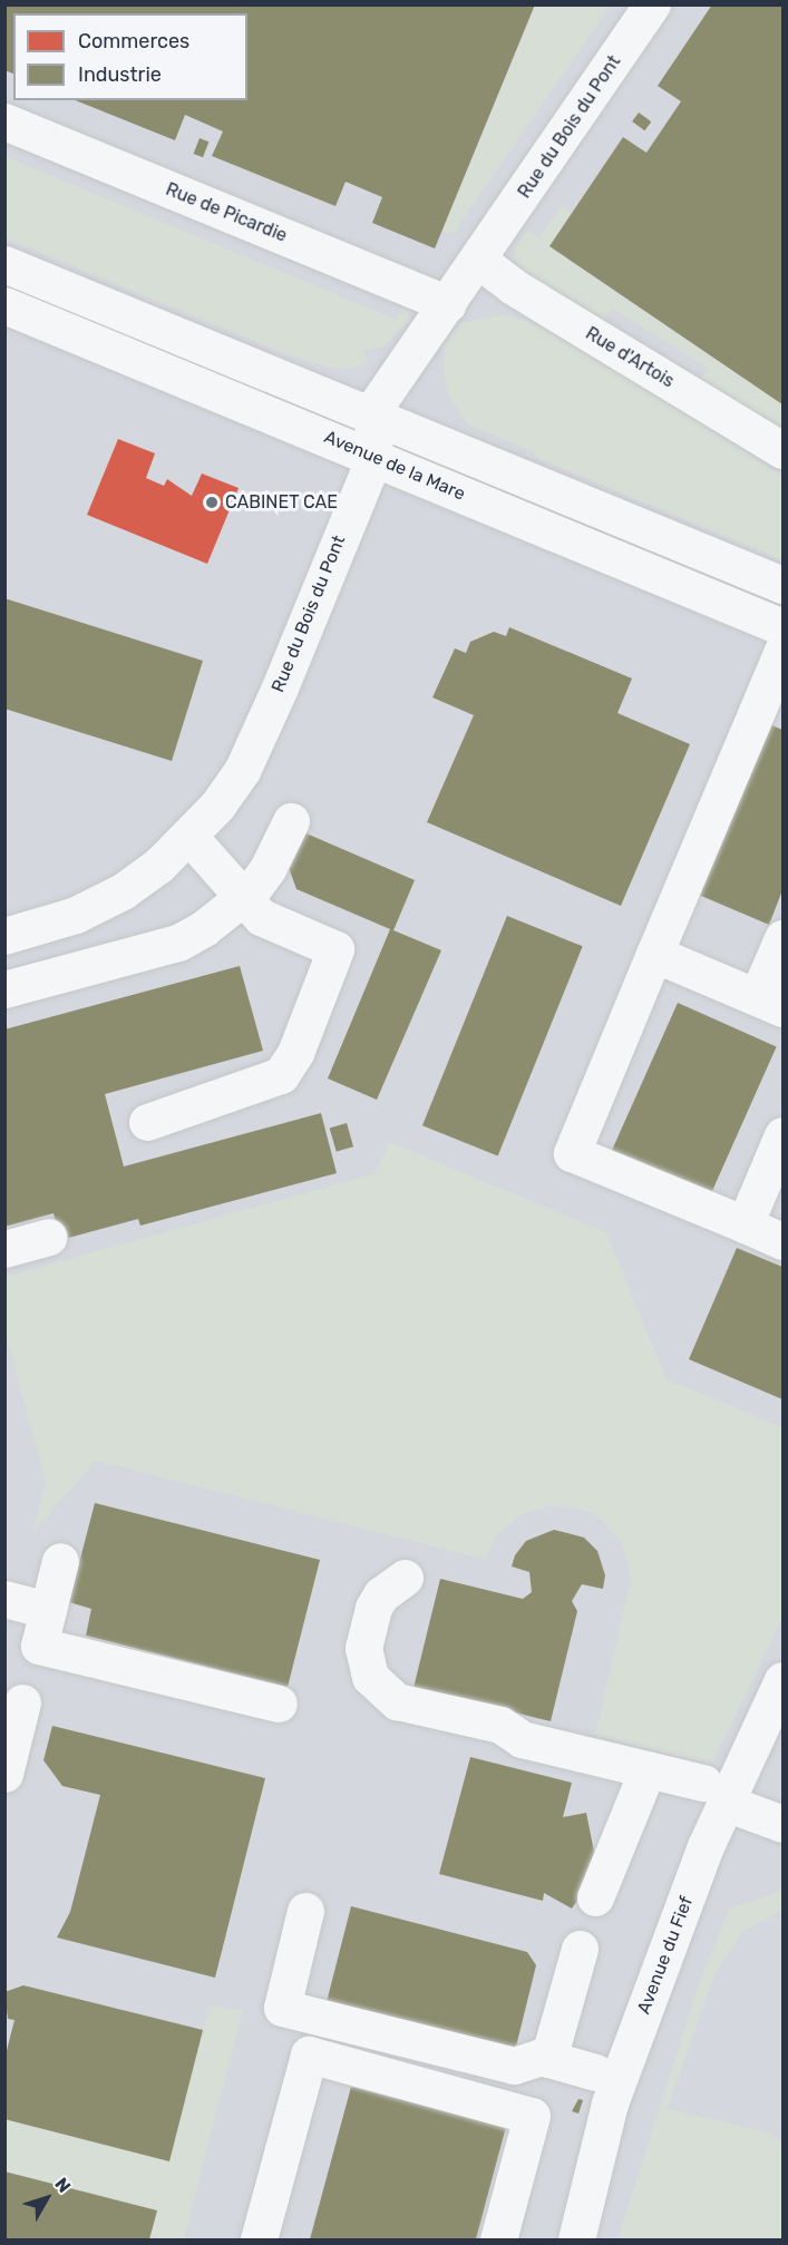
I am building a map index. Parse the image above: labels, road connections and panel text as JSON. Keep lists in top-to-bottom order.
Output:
{
  "streets": {
    "street": [
      "Rue du Bois du Pont",
      "Rue de Picardie",
      "Rue d'Artois",
      "Avenue de la Mare",
      "Avenue du Fief"
    ]
  },
  "crossings": [
    ["Rue du Bois du Pont", "Rue de Picardie"],
    ["Rue du Bois du Pont", "Rue d'Artois"],
    ["Rue du Bois du Pont", "Avenue de la Mare"]
  ],
  "places": ["CABINET CAE"],
  "legend": ["Commerces", "Industrie"],
  "north": "top right"
}
